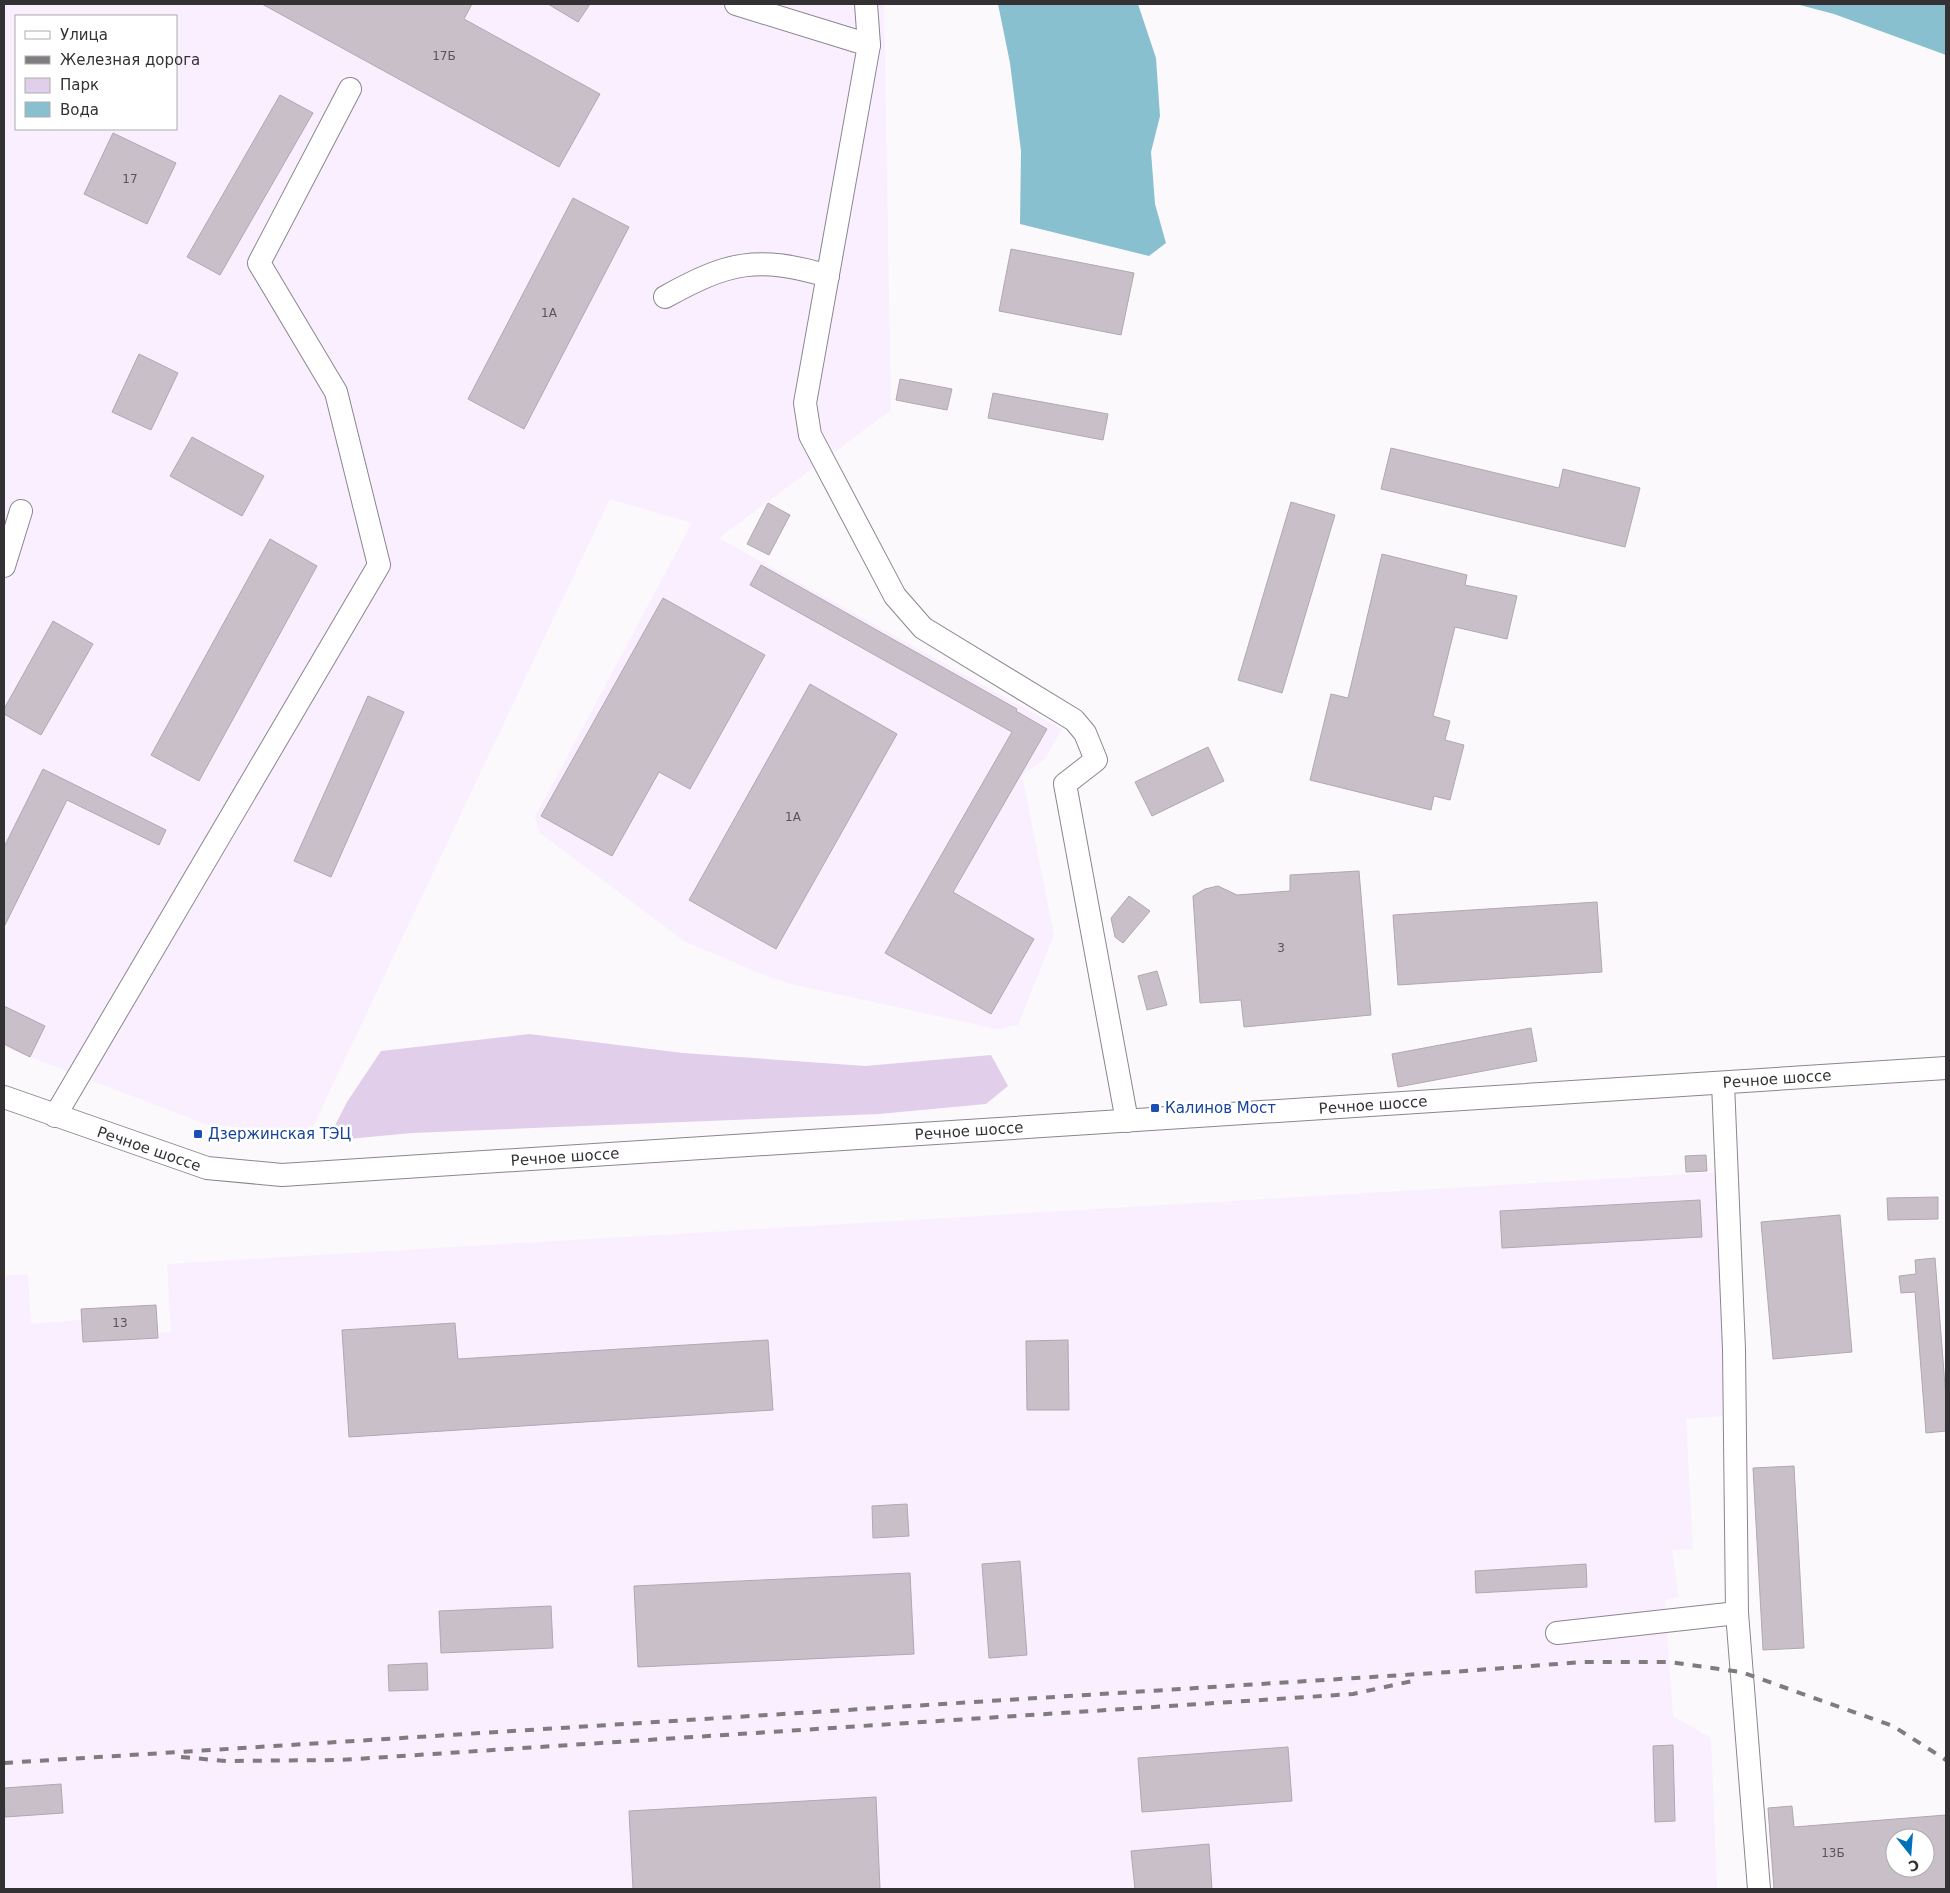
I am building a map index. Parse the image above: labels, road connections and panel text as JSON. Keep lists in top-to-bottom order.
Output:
{
  "streets": {
    "street": ["Речное шоссе"]
  },
  "places": {
    "transit": ["Калинов Мост", "Дзержинская ТЭЦ"]
  },
  "house_numbers": [
    "17Б",
    "17",
    "1А",
    "1А",
    "3",
    "13",
    "13Б"
  ],
  "legend": [
    "Улица",
    "Железная дорога",
    "Парк",
    "Вода"
  ],
  "north": "bottom"
}
